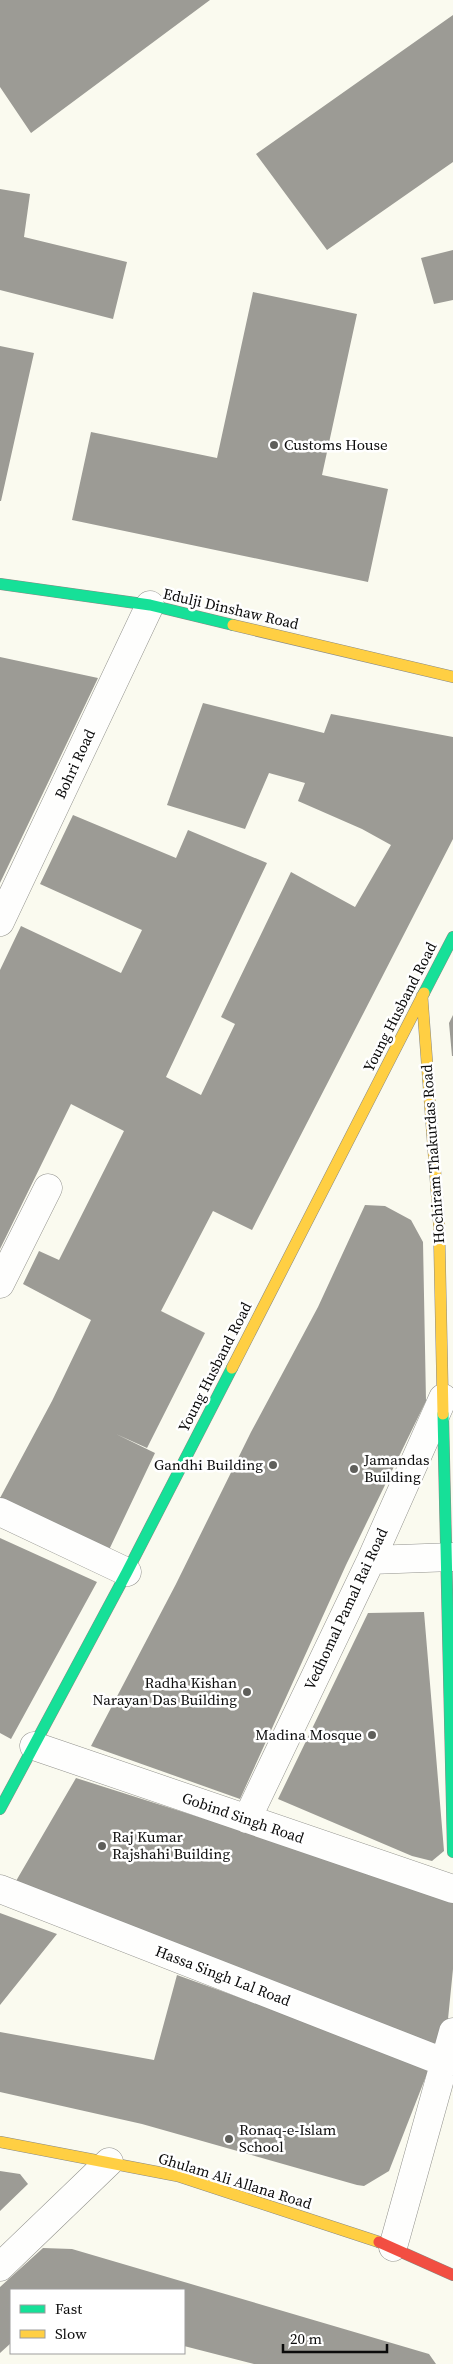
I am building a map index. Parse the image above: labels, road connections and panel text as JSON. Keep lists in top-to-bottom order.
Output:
{
  "streets": {
    "street": [
      "Edulji Dinshaw Road",
      "Bohri Road",
      "Young Husband Road",
      "Hochiram Thakurdas Road",
      "Vedhomal Pamal Rai Road",
      "Gobind Singh Road",
      "Hassa Singh Lal Road",
      "Ghulam Ali Allana Road"
    ]
  },
  "crossings": [
    ["Edulji Dinshaw Road", "Bohri Road"],
    ["Young Husband Road", "Hochiram Thakurdas Road"],
    ["Young Husband Road", "Gobind Singh Road"],
    ["Hochiram Thakurdas Road", "Vedhomal Pamal Rai Road"],
    ["Vedhomal Pamal Rai Road", "Gobind Singh Road"]
  ],
  "places": [
    "Customs House",
    "Gandhi Building",
    "Jamandas Building",
    "Radha Kishan Narayan Das Building",
    "Madina Mosque",
    "Raj Kumar Rajshahi Building",
    "Ronaq-e-Islam School"
  ],
  "legend": ["Fast", "Slow"],
  "scale_bar": "20 m"
}
